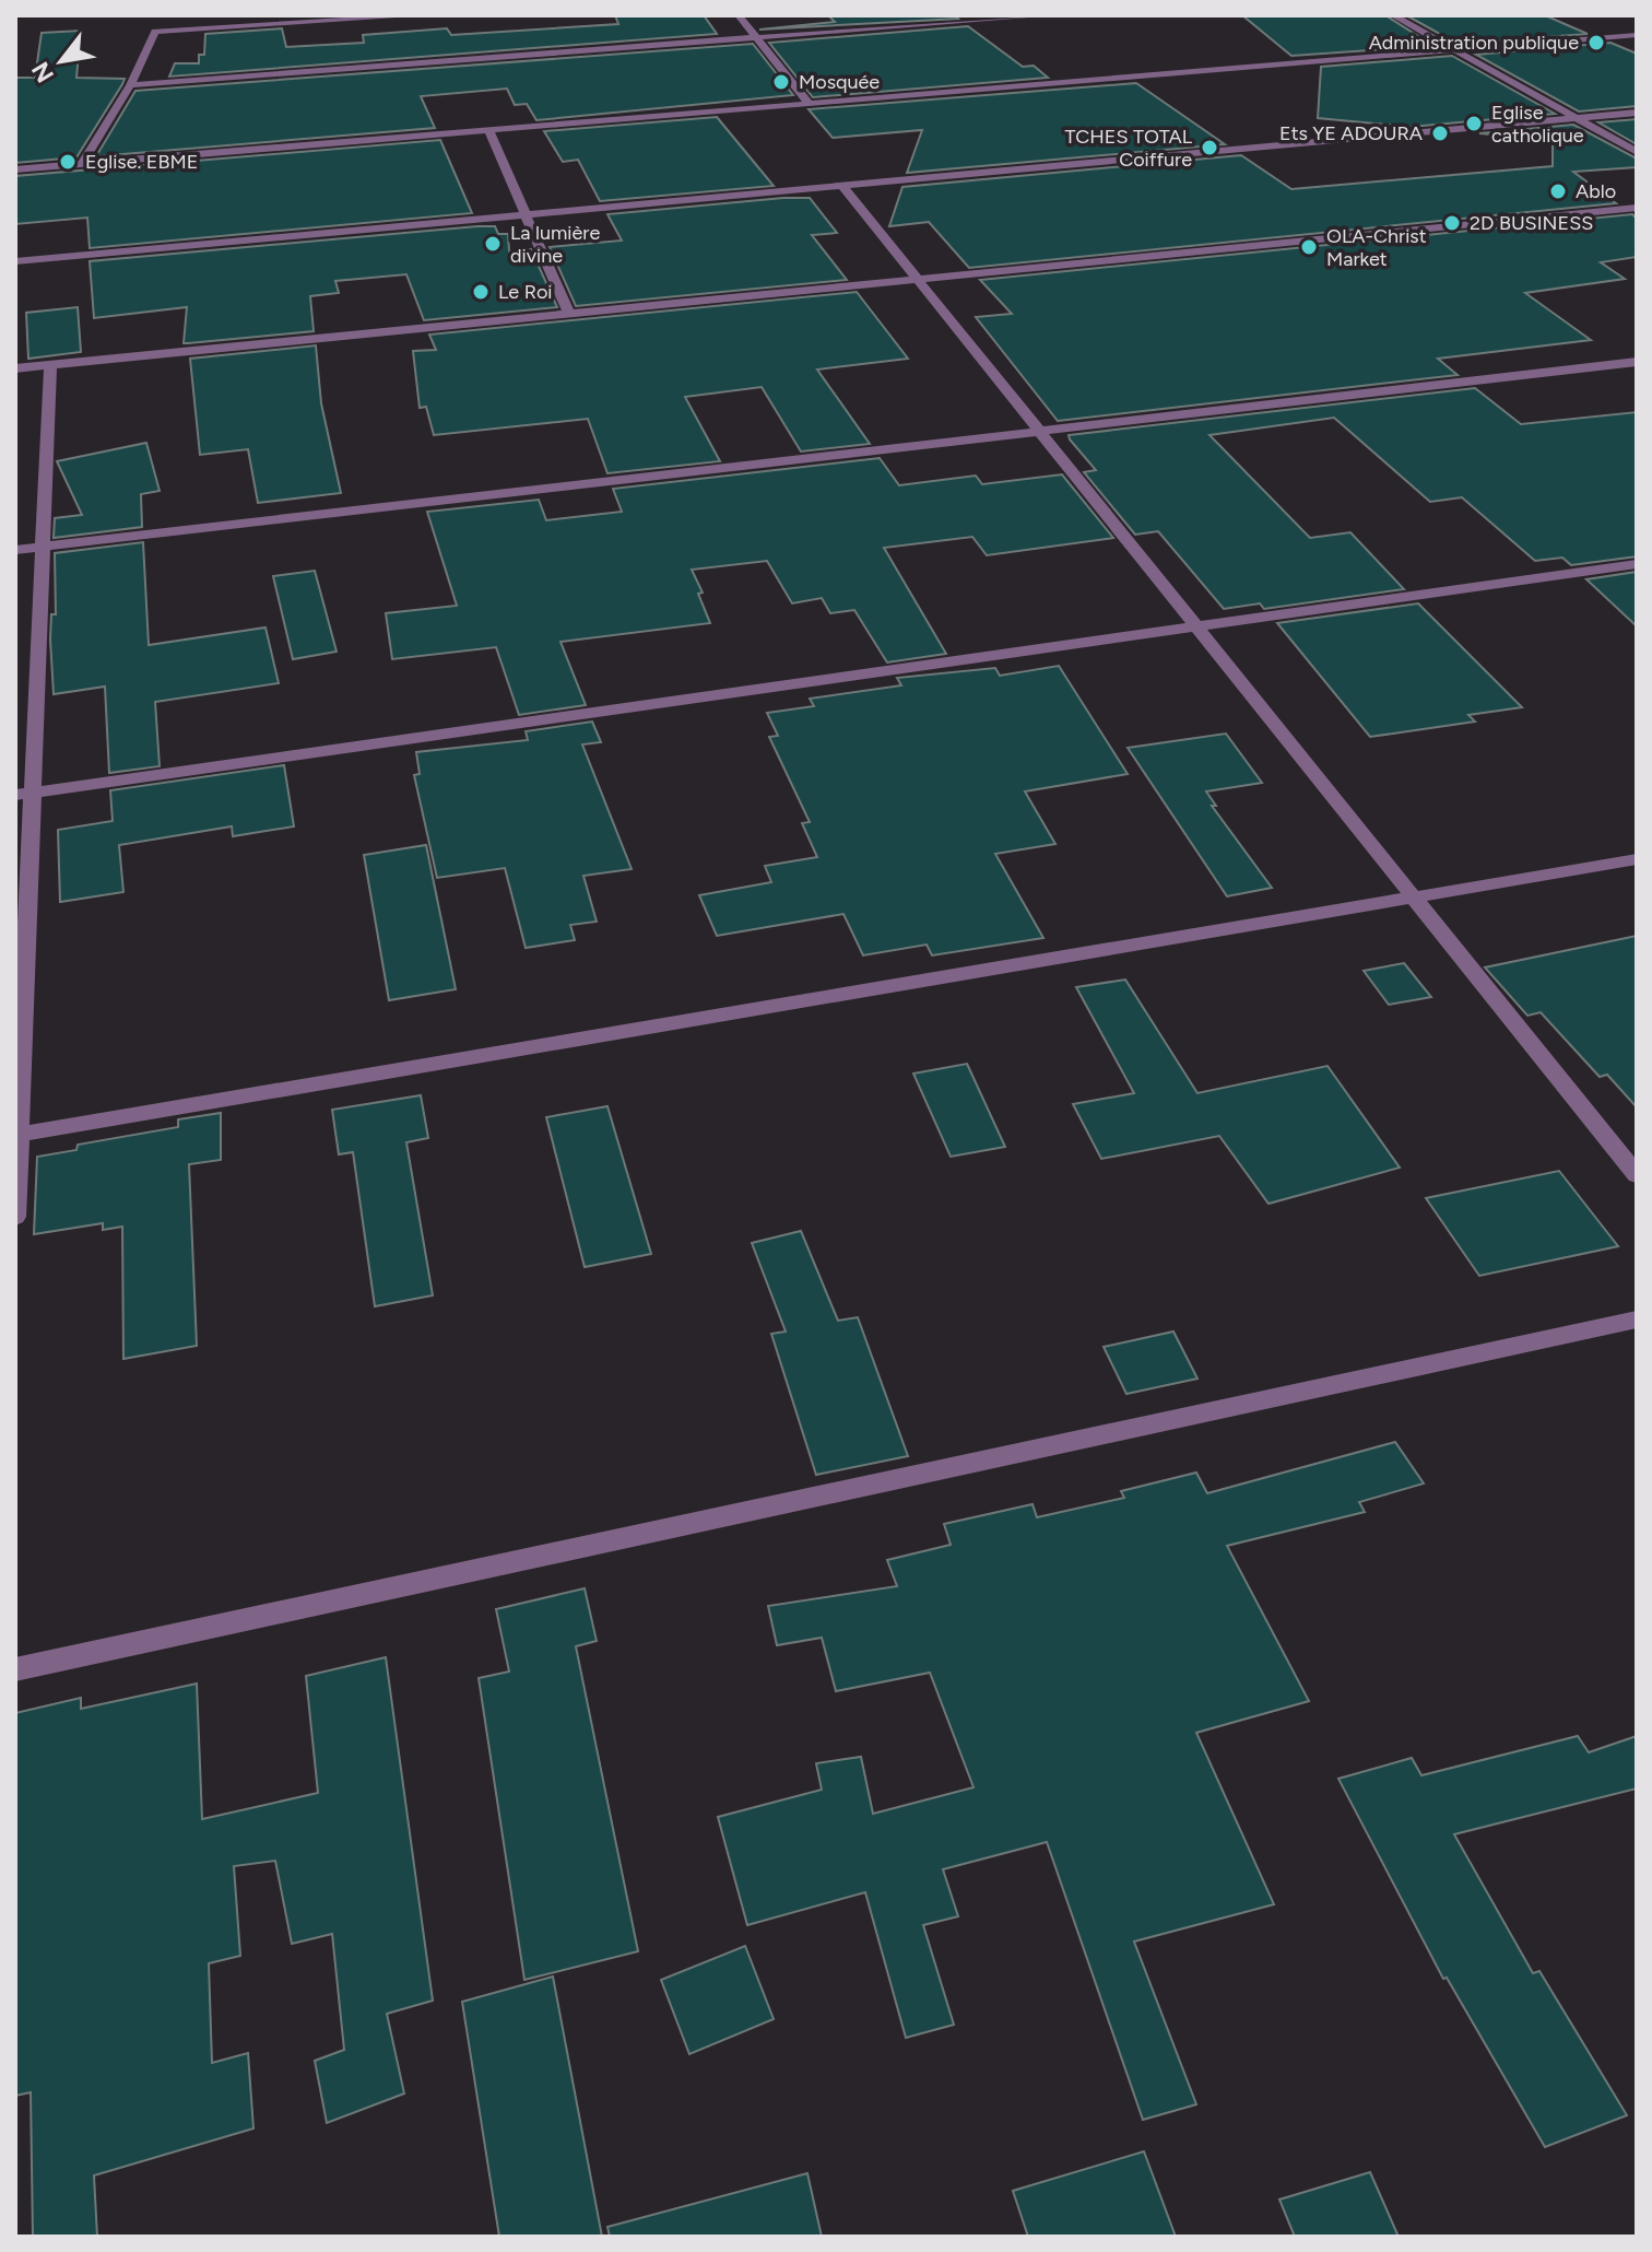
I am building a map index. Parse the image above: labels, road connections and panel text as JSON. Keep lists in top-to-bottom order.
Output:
{
  "places": [
    "Administration publique",
    "Mosquée",
    "Eglise catholique",
    "Ets YE ADOURA",
    "TCHES TOTAL Coiffure",
    "Eglise. EBME",
    "Ablo",
    "2D BUSINESS",
    "La lumière divine",
    "OLA-Christ Market",
    "Le Roi"
  ],
  "north": "bottom left"
}
